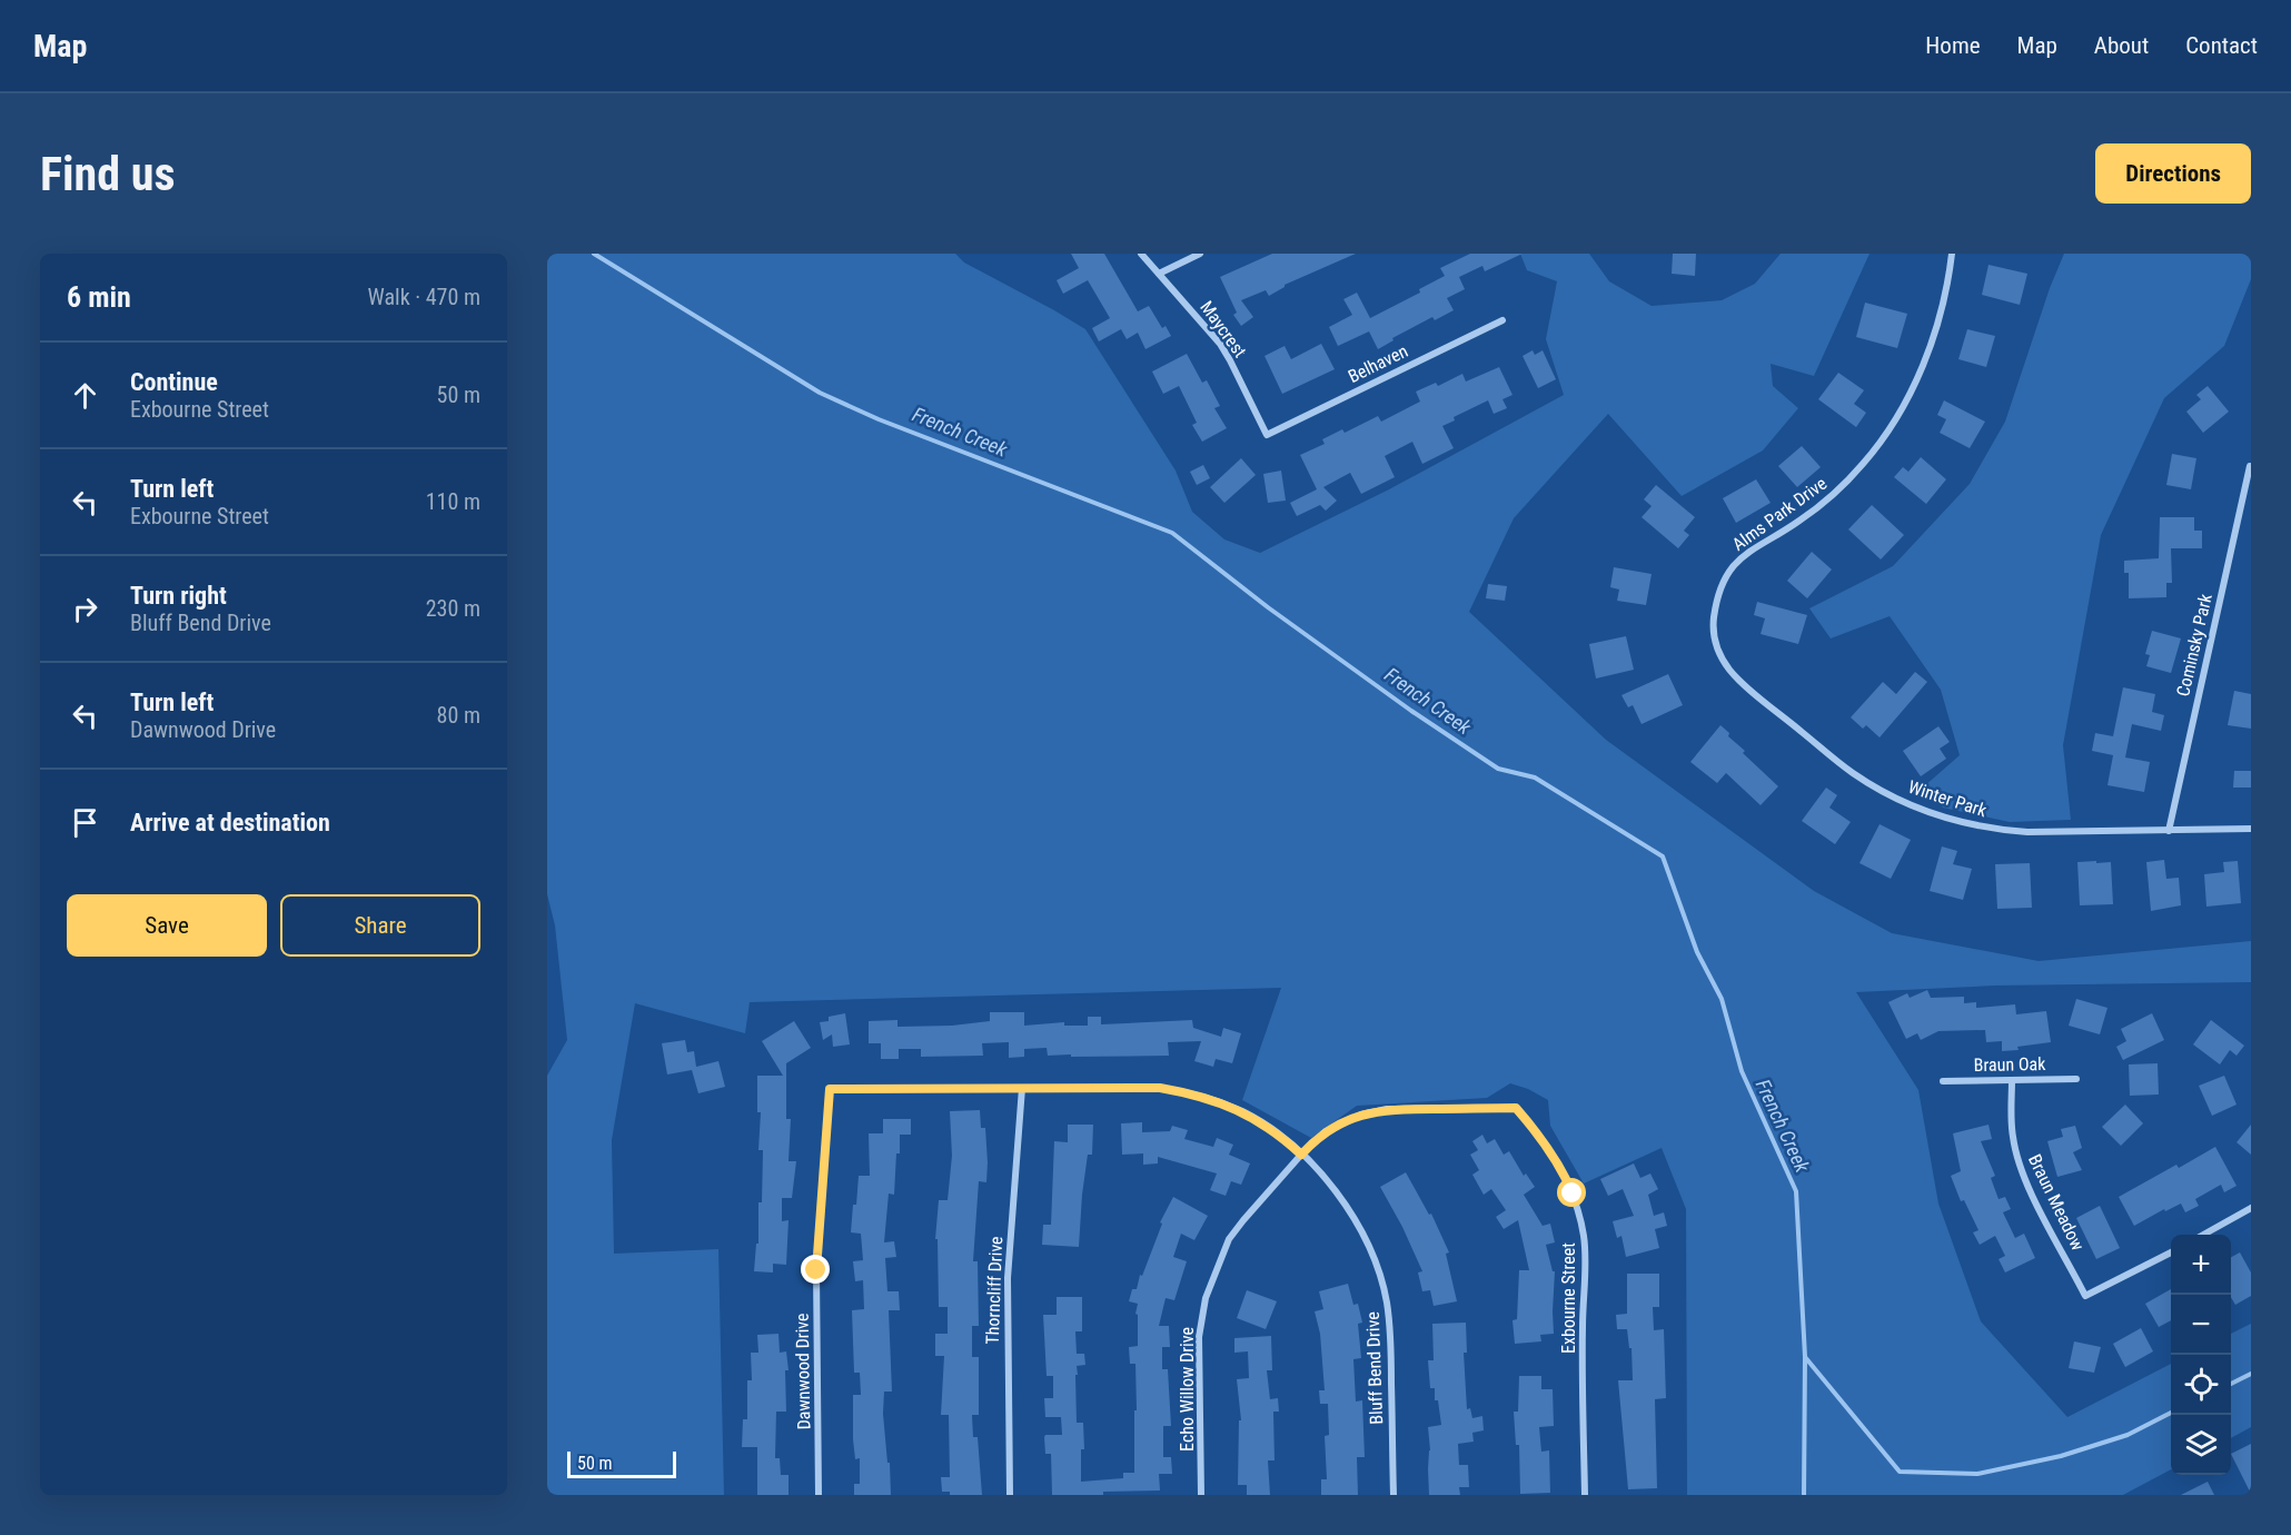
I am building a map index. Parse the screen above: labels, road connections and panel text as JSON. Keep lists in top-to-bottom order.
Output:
{
  "streets": {
    "street": [
      "Maycrest",
      "Belhaven",
      "Alms Park Drive",
      "Cominsky Park",
      "Winter Park",
      "Braun Oak",
      "Braun Meadow",
      "Thorncliff Drive",
      "Exbourne Street",
      "Bluff Bend Drive",
      "Dawnwood Drive",
      "Echo Willow Drive"
    ]
  },
  "crossings": [
    ["Maycrest", "Belhaven"],
    ["Alms Park Drive", "Winter Park"],
    ["Cominsky Park", "Winter Park"],
    ["Braun Oak", "Braun Meadow"],
    ["Thorncliff Drive", "Bluff Bend Drive"],
    ["Exbourne Street", "Bluff Bend Drive"],
    ["Exbourne Street", "Echo Willow Drive"],
    ["Bluff Bend Drive", "Dawnwood Drive"],
    ["Bluff Bend Drive", "Echo Willow Drive"]
  ],
  "water": ["French Creek"],
  "scale_bar": "50 m",
  "page": {
    "header": "Map",
    "nav": [
      "Home",
      "Map",
      "About",
      "Contact"
    ],
    "buttons": [
      "Directions",
      ["Save", "Share"]
    ],
    "title": "Find us",
    "heading": ["6 min", "Walk · 470 m"],
    "list": [
      ["Continue", "Exbourne Street", "50 m"],
      ["Turn left", "Exbourne Street", "110 m"],
      ["Turn right", "Bluff Bend Drive", "230 m"],
      ["Turn left", "Dawnwood Drive", "80 m"],
      "Arrive at destination"
    ],
    "map_buttons": ["+", "−"],
    "scale": "50 m"
  }
}
